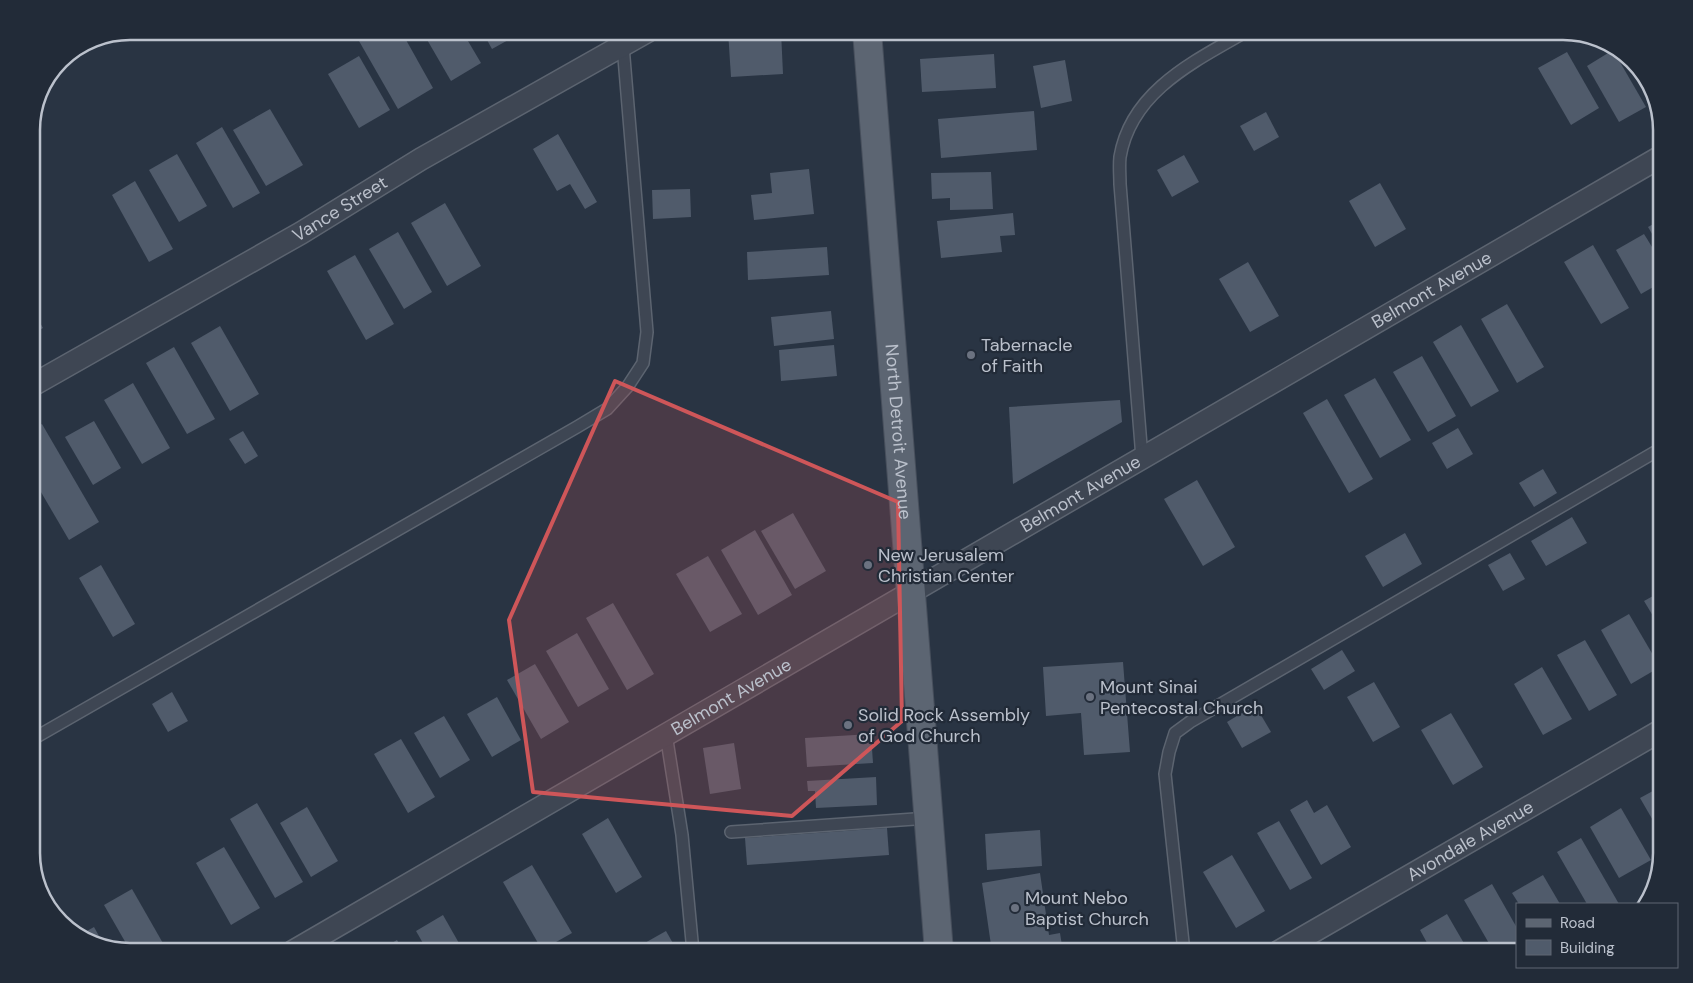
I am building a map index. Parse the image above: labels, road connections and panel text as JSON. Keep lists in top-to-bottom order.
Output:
{
  "streets": {
    "main road": ["North Detroit Avenue"],
    "street": ["Vance Street", "Belmont Avenue", "Avondale Avenue"]
  },
  "crossings": [
    ["Belmont Avenue", "North Detroit Avenue"]
  ],
  "places": [
    "Tabernacle of Faith",
    "New Jerusalem Christian Center",
    "Mount Sinai Pentecostal Church",
    "Solid Rock Assembly of God Church",
    "Mount Nebo Baptist Church"
  ],
  "legend": ["Road", "Building"]
}
